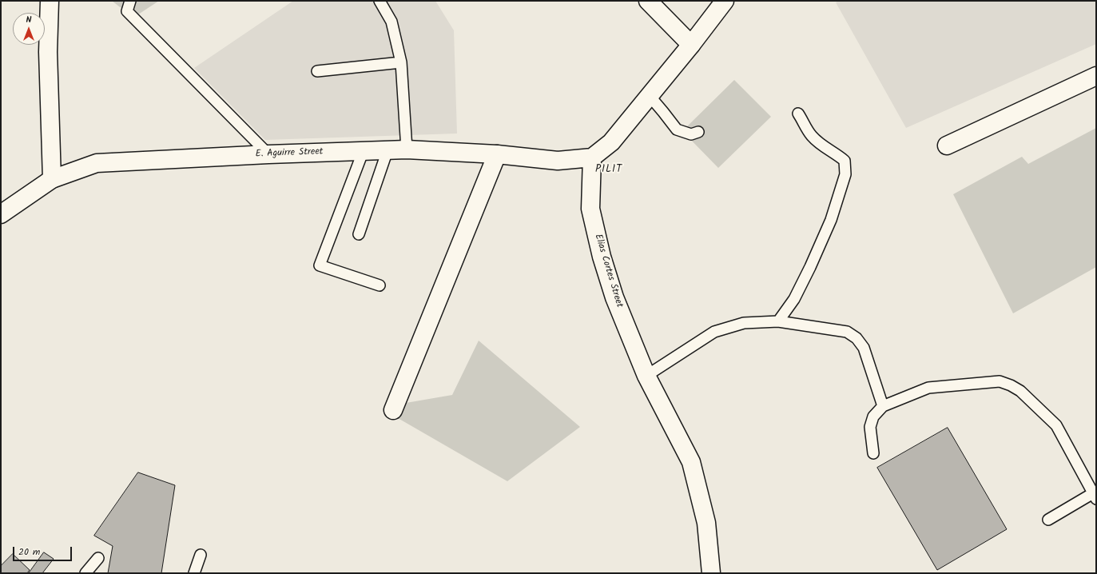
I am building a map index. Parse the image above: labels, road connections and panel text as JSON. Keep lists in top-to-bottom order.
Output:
{
  "streets": {
    "street": ["E. Aguirre Street", "Elias Cortes Street"]
  },
  "crossings": [
    ["E. Aguirre Street", "Elias Cortes Street"]
  ],
  "districts": ["PILIT"],
  "scale_bar": "20 m",
  "north": "top"
}
